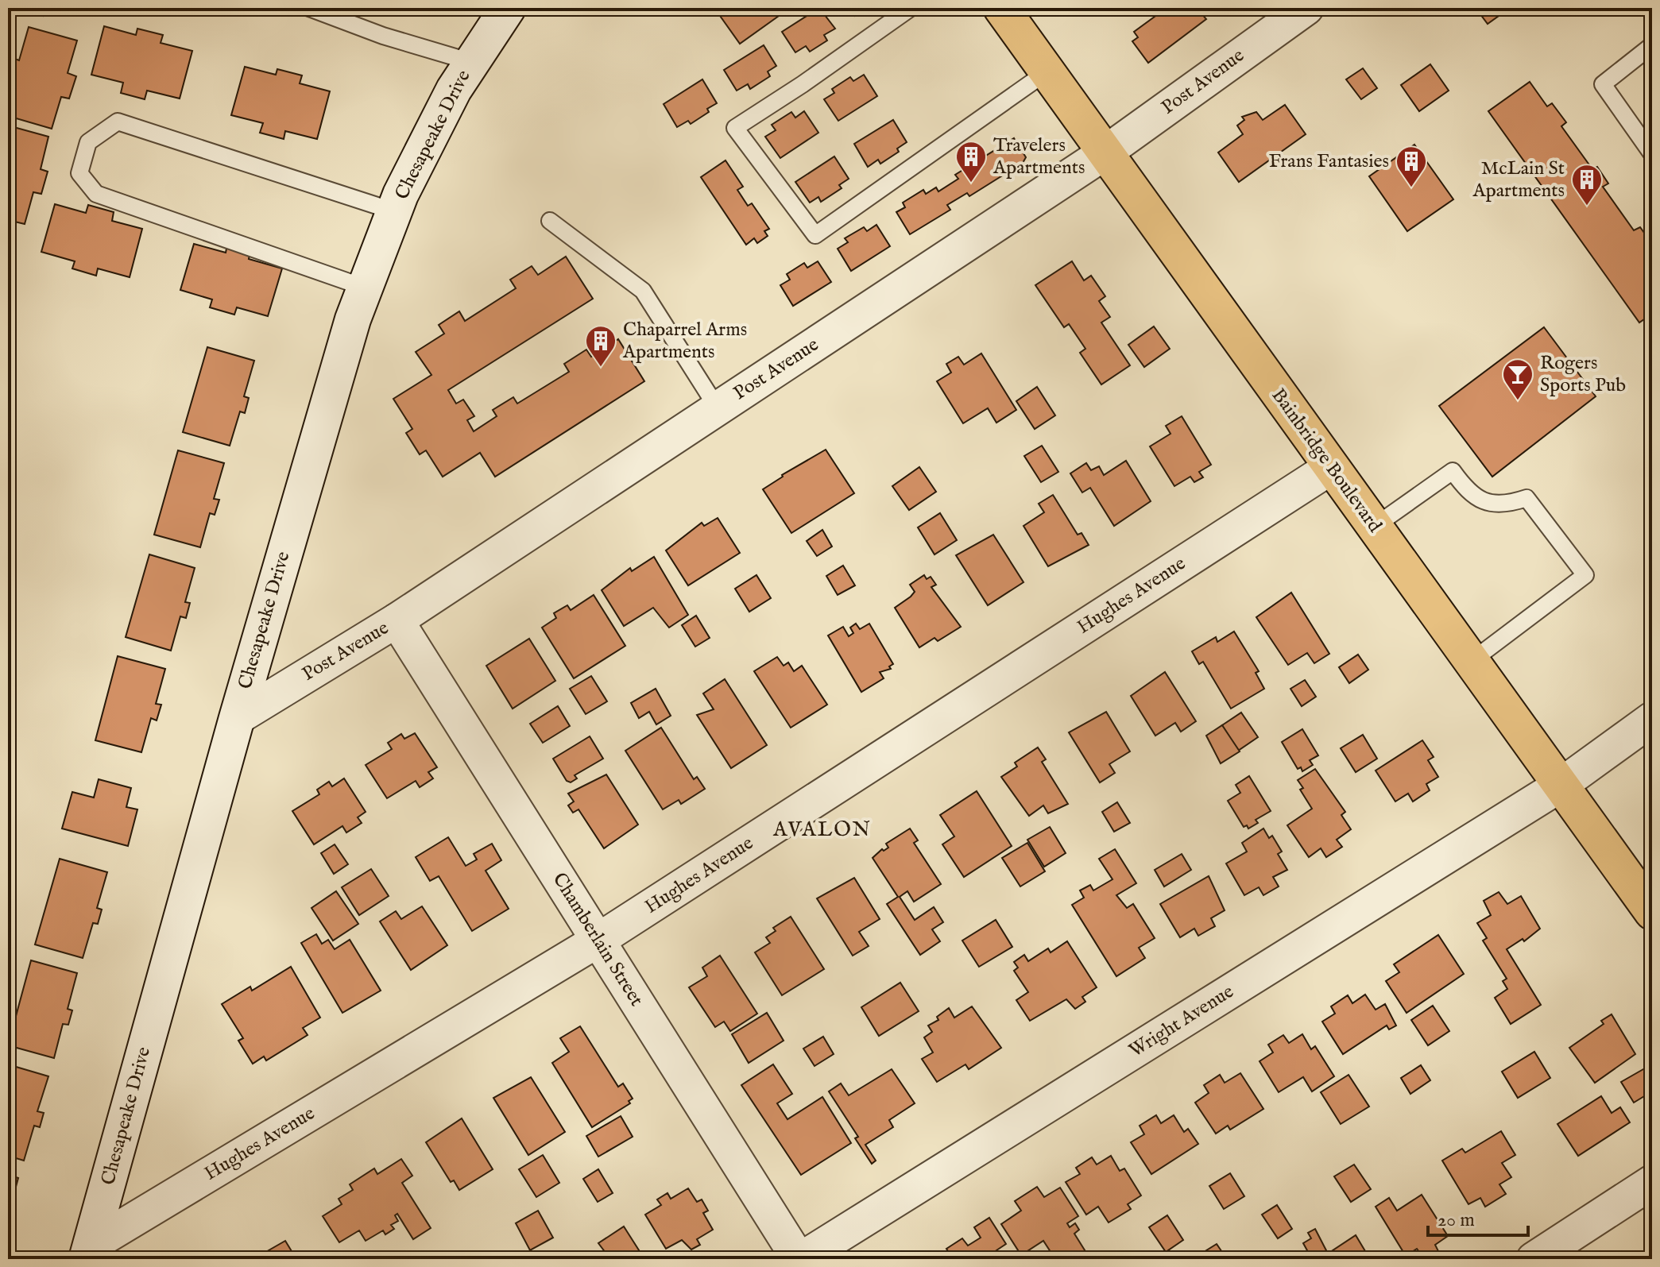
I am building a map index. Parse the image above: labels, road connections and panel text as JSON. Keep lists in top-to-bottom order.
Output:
{
  "streets": {
    "main road": ["Bainbridge Boulevard"],
    "street": [
      "Post Avenue",
      "Chesapeake Drive",
      "Hughes Avenue",
      "Chamberlain Street",
      "Wright Avenue"
    ]
  },
  "crossings": [
    ["Post Avenue", "Chesapeake Drive"],
    ["Post Avenue", "Bainbridge Boulevard"],
    ["Post Avenue", "Chamberlain Street"],
    ["Chesapeake Drive", "Hughes Avenue"],
    ["Bainbridge Boulevard", "Hughes Avenue"],
    ["Bainbridge Boulevard", "Wright Avenue"],
    ["Hughes Avenue", "Chamberlain Street"],
    ["Chamberlain Street", "Wright Avenue"]
  ],
  "districts": ["AVALON"],
  "places": {
    "building": [
      "Travelers Apartments",
      "Frans Fantasies",
      "McLain St Apartments",
      "Chaparrel Arms Apartments"
    ],
    "bar": ["Rogers Sports Pub"]
  },
  "scale_bar": "20 m"
}
